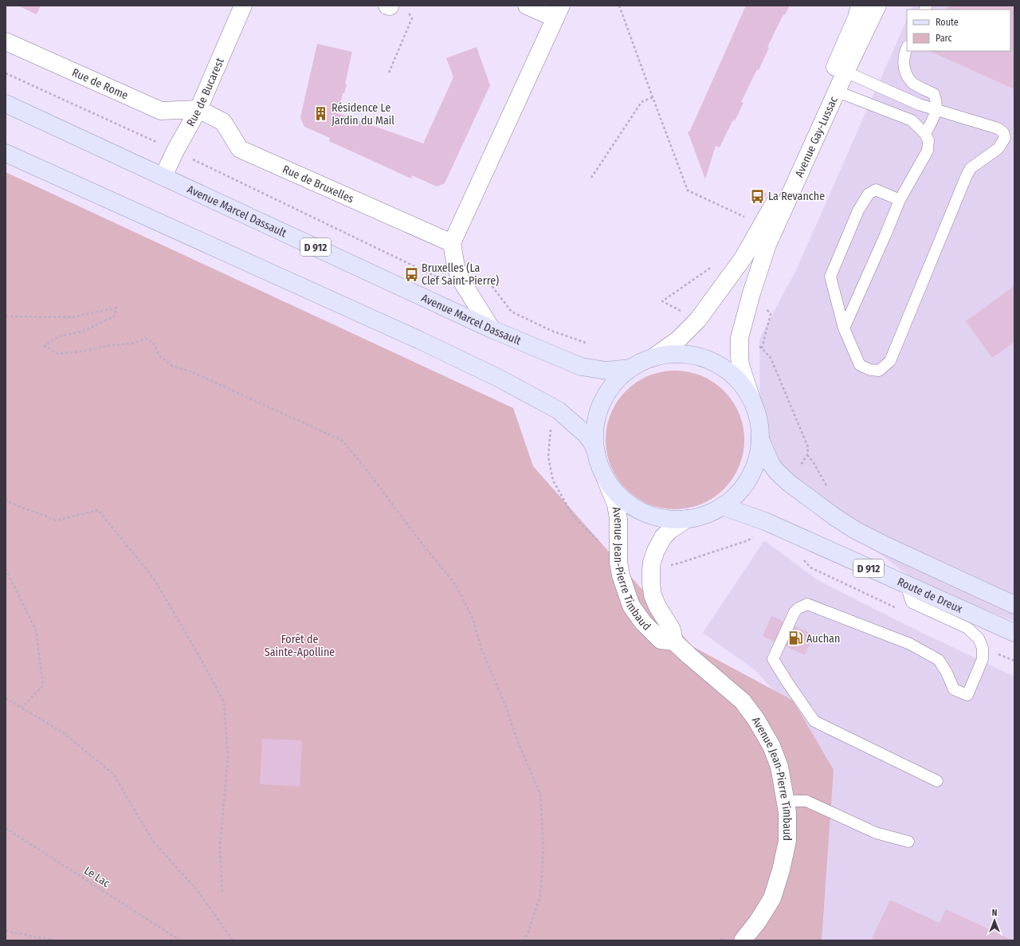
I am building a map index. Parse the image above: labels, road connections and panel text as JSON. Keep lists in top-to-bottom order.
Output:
{
  "streets": {
    "main road": ["Avenue Marcel Dassault", "D 912", "Route de Dreux"],
    "street": [
      "Rue de Rome",
      "Rue de Bucarest",
      "Avenue Gay-Lussac",
      "Rue de Bruxelles",
      "Avenue Jean-Pierre Timbaud"
    ],
    "path": ["Le Lac"]
  },
  "crossings": [
    ["Rue de Rome", "Rue de Bucarest"],
    ["Rue de Rome", "Rue de Bruxelles"],
    ["Rue de Bucarest", "Rue de Bruxelles"],
    ["Rue de Bucarest", "Avenue Marcel Dassault"]
  ],
  "parks": ["Forêt de Sainte-Apolline"],
  "places": {
    "building": ["Résidence Le Jardin du Mail"],
    "bus stop": ["La Revanche", "Bruxelles (La Clef Saint-Pierre)"],
    "fuel station": ["Auchan"]
  },
  "legend": ["Route", "Parc"],
  "north": "top"
}
